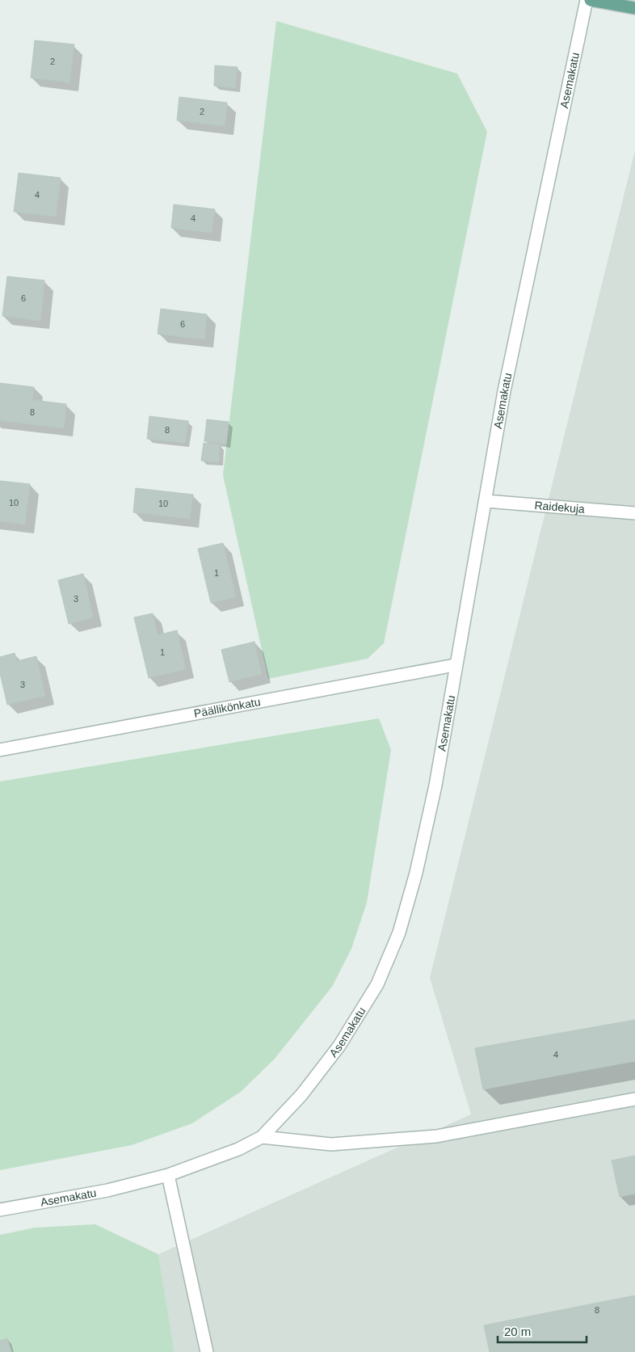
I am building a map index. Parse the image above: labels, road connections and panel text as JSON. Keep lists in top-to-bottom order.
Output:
{
  "streets": {
    "street": ["Asemakatu", "Raidekuja", "Päällikönkatu"]
  },
  "crossings": [
    ["Asemakatu", "Raidekuja"],
    ["Asemakatu", "Päällikönkatu"]
  ],
  "house_numbers": [
    "2",
    "2",
    "4",
    "4",
    "6",
    "6",
    "8",
    "8",
    "10",
    "10",
    "1",
    "3",
    "1",
    "3",
    "4",
    "8"
  ],
  "scale_bar": "20 m"
}
